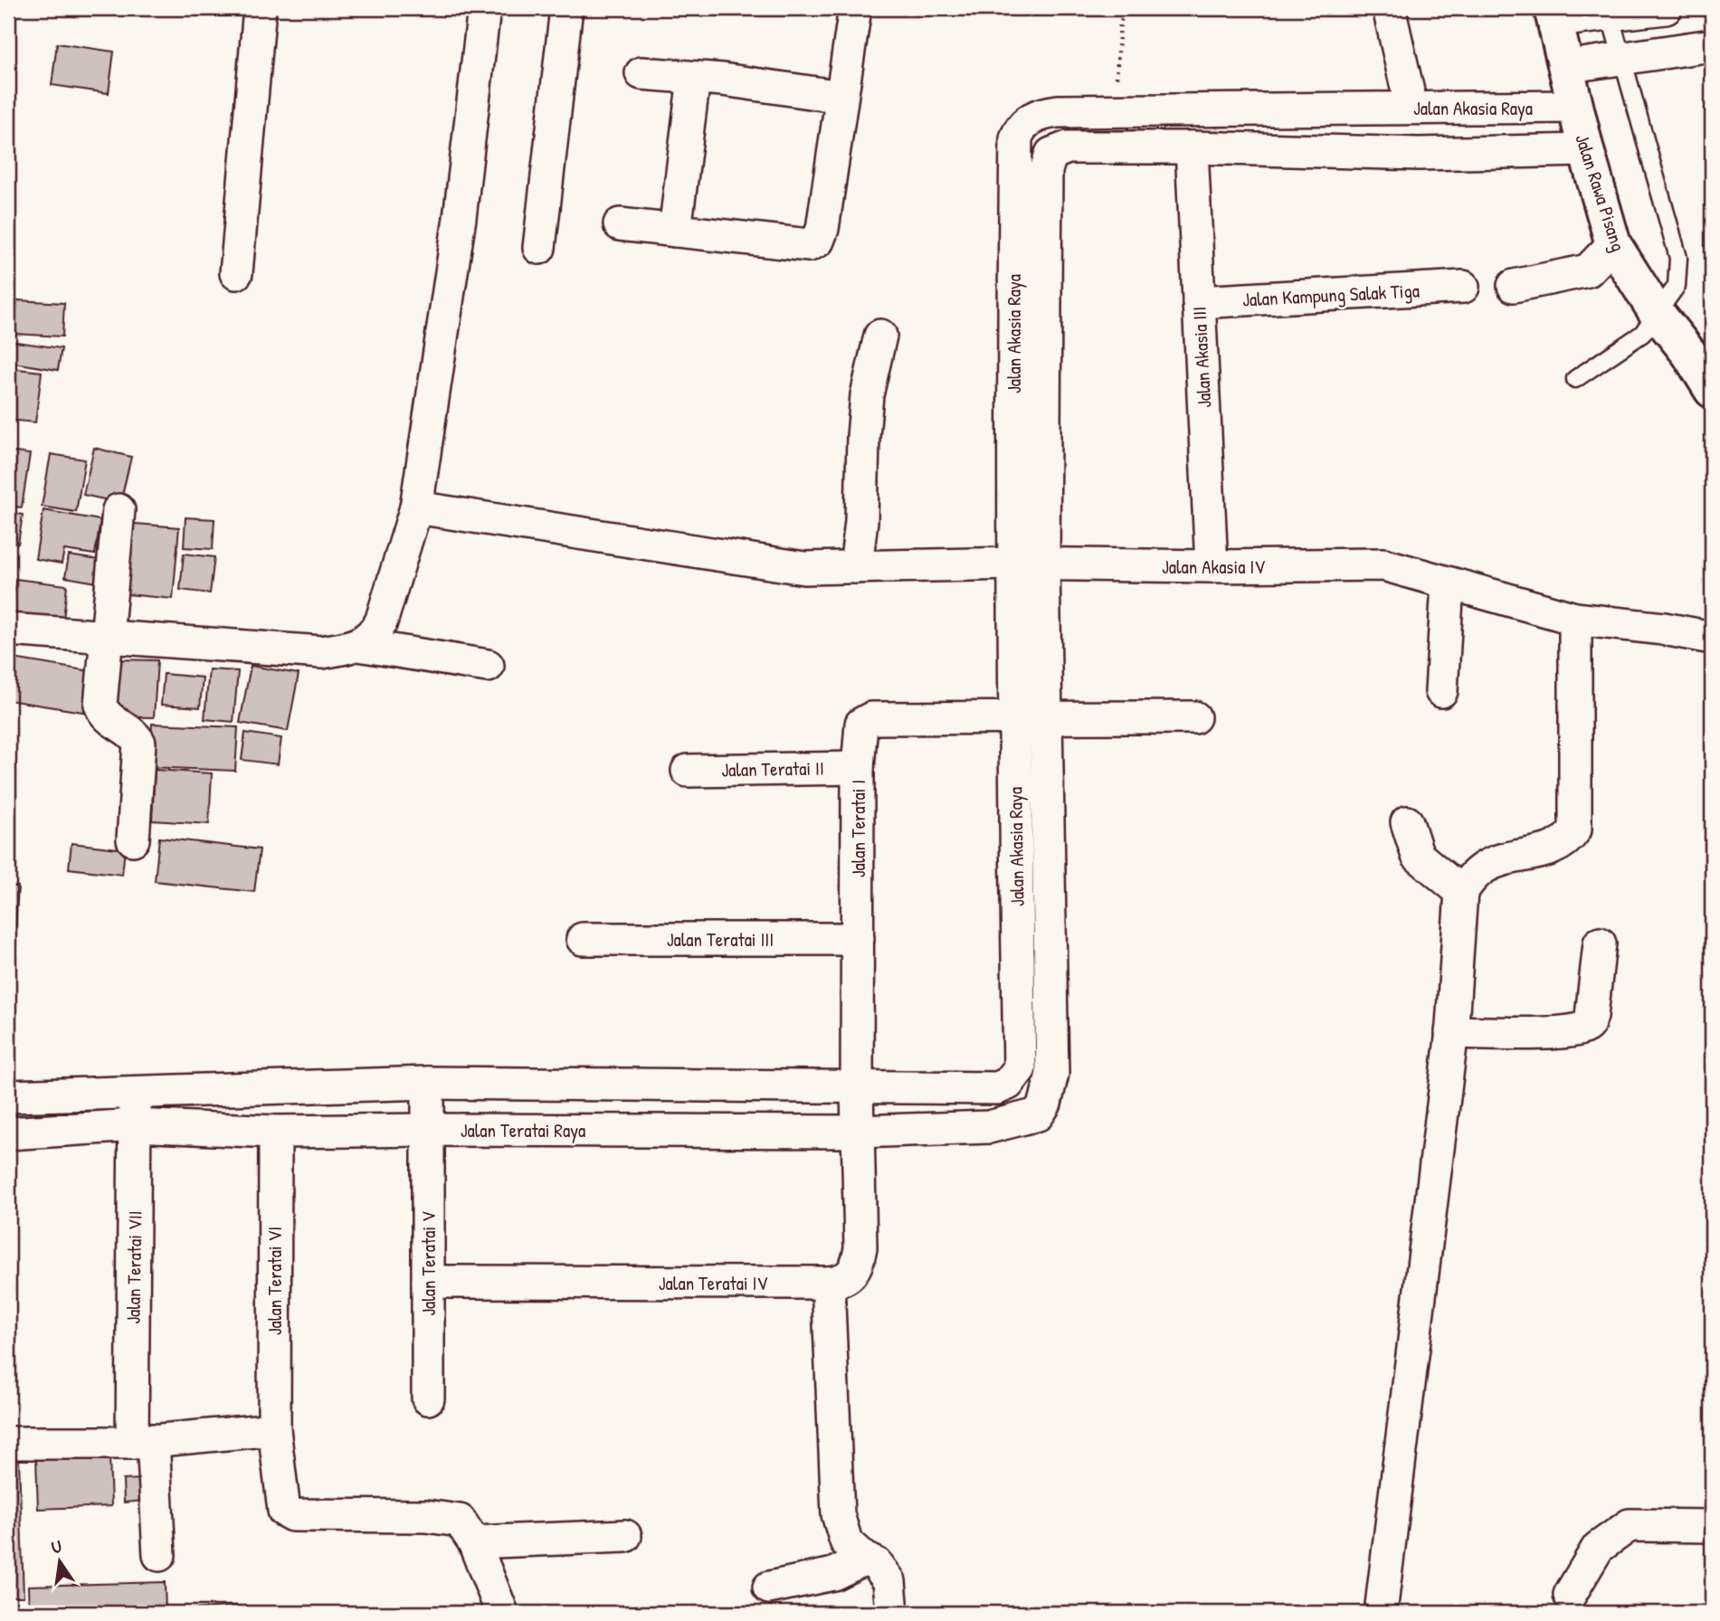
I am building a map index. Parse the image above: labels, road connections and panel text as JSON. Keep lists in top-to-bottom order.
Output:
{
  "streets": {
    "street": [
      "Jalan Akasia Raya",
      "Jalan Rawa Pisang",
      "Jalan Kampung Salak Tiga",
      "Jalan Akasia III",
      "Jalan Akasia IV",
      "Jalan Teratai II",
      "Jalan Teratai I",
      "Jalan Teratai III",
      "Jalan Teratai Raya",
      "Jalan Teratai V",
      "Jalan Teratai VII",
      "Jalan Teratai VI",
      "Jalan Teratai IV"
    ]
  },
  "crossings": [
    ["Jalan Akasia Raya", "Jalan Rawa Pisang"],
    ["Jalan Akasia Raya", "Jalan Akasia III"],
    ["Jalan Akasia Raya", "Jalan Akasia IV"],
    ["Jalan Akasia Raya", "Jalan Teratai I"],
    ["Jalan Akasia Raya", "Jalan Teratai Raya"],
    ["Jalan Kampung Salak Tiga", "Jalan Akasia III"],
    ["Jalan Akasia III", "Jalan Akasia IV"],
    ["Jalan Teratai II", "Jalan Teratai I"],
    ["Jalan Teratai I", "Jalan Teratai III"],
    ["Jalan Teratai I", "Jalan Teratai Raya"],
    ["Jalan Teratai I", "Jalan Teratai IV"],
    ["Jalan Teratai Raya", "Jalan Teratai V"],
    ["Jalan Teratai Raya", "Jalan Teratai VII"],
    ["Jalan Teratai Raya", "Jalan Teratai VI"],
    ["Jalan Teratai Raya", "Jalan Teratai IV"],
    ["Jalan Teratai V", "Jalan Teratai IV"]
  ],
  "north": "top"
}
